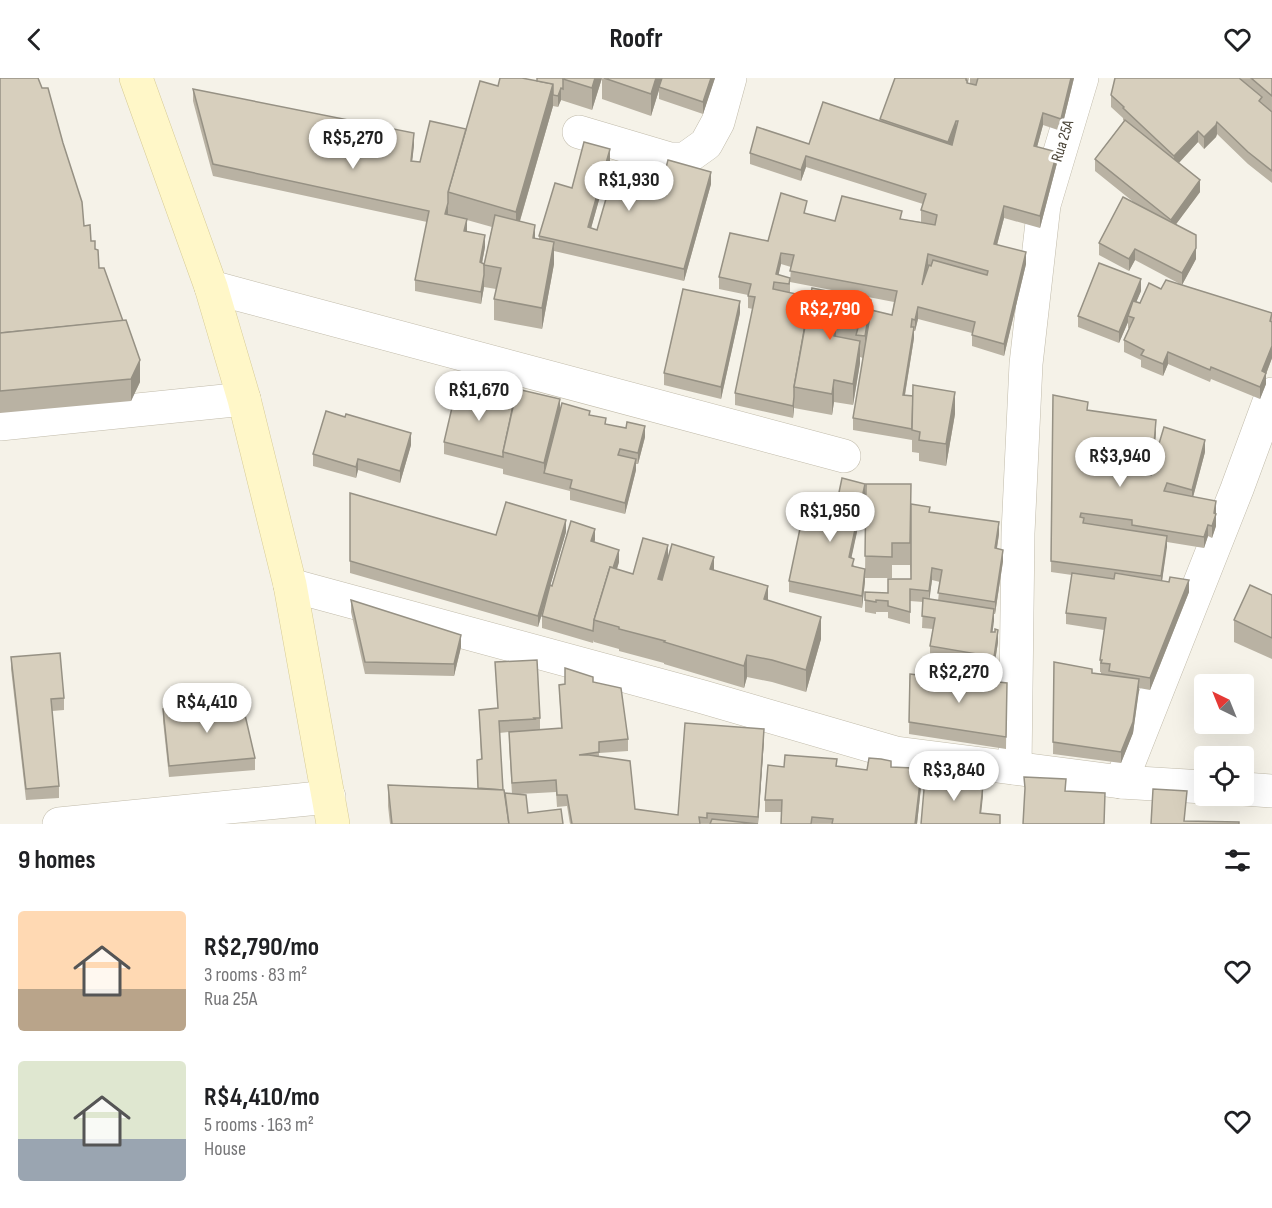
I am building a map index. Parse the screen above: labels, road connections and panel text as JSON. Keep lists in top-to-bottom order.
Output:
{
  "streets": {
    "street": ["Rua 25A"]
  },
  "north": "top left",
  "page": {
    "header": "Roofr",
    "price": [
      "R$5,270",
      "R$1,930",
      "R$2,790",
      "R$1,670",
      "R$3,940",
      "R$1,950",
      "R$2,270",
      "R$4,410",
      "R$3,840"
    ],
    "heading": "9 homes",
    "list": [
      {
        "name": "R$2,790/mo",
        "note": "3 rooms · 83 m² · Rua 25A"
      },
      {
        "name": "R$4,410/mo",
        "note": "5 rooms · 163 m² · House"
      }
    ]
  }
}
